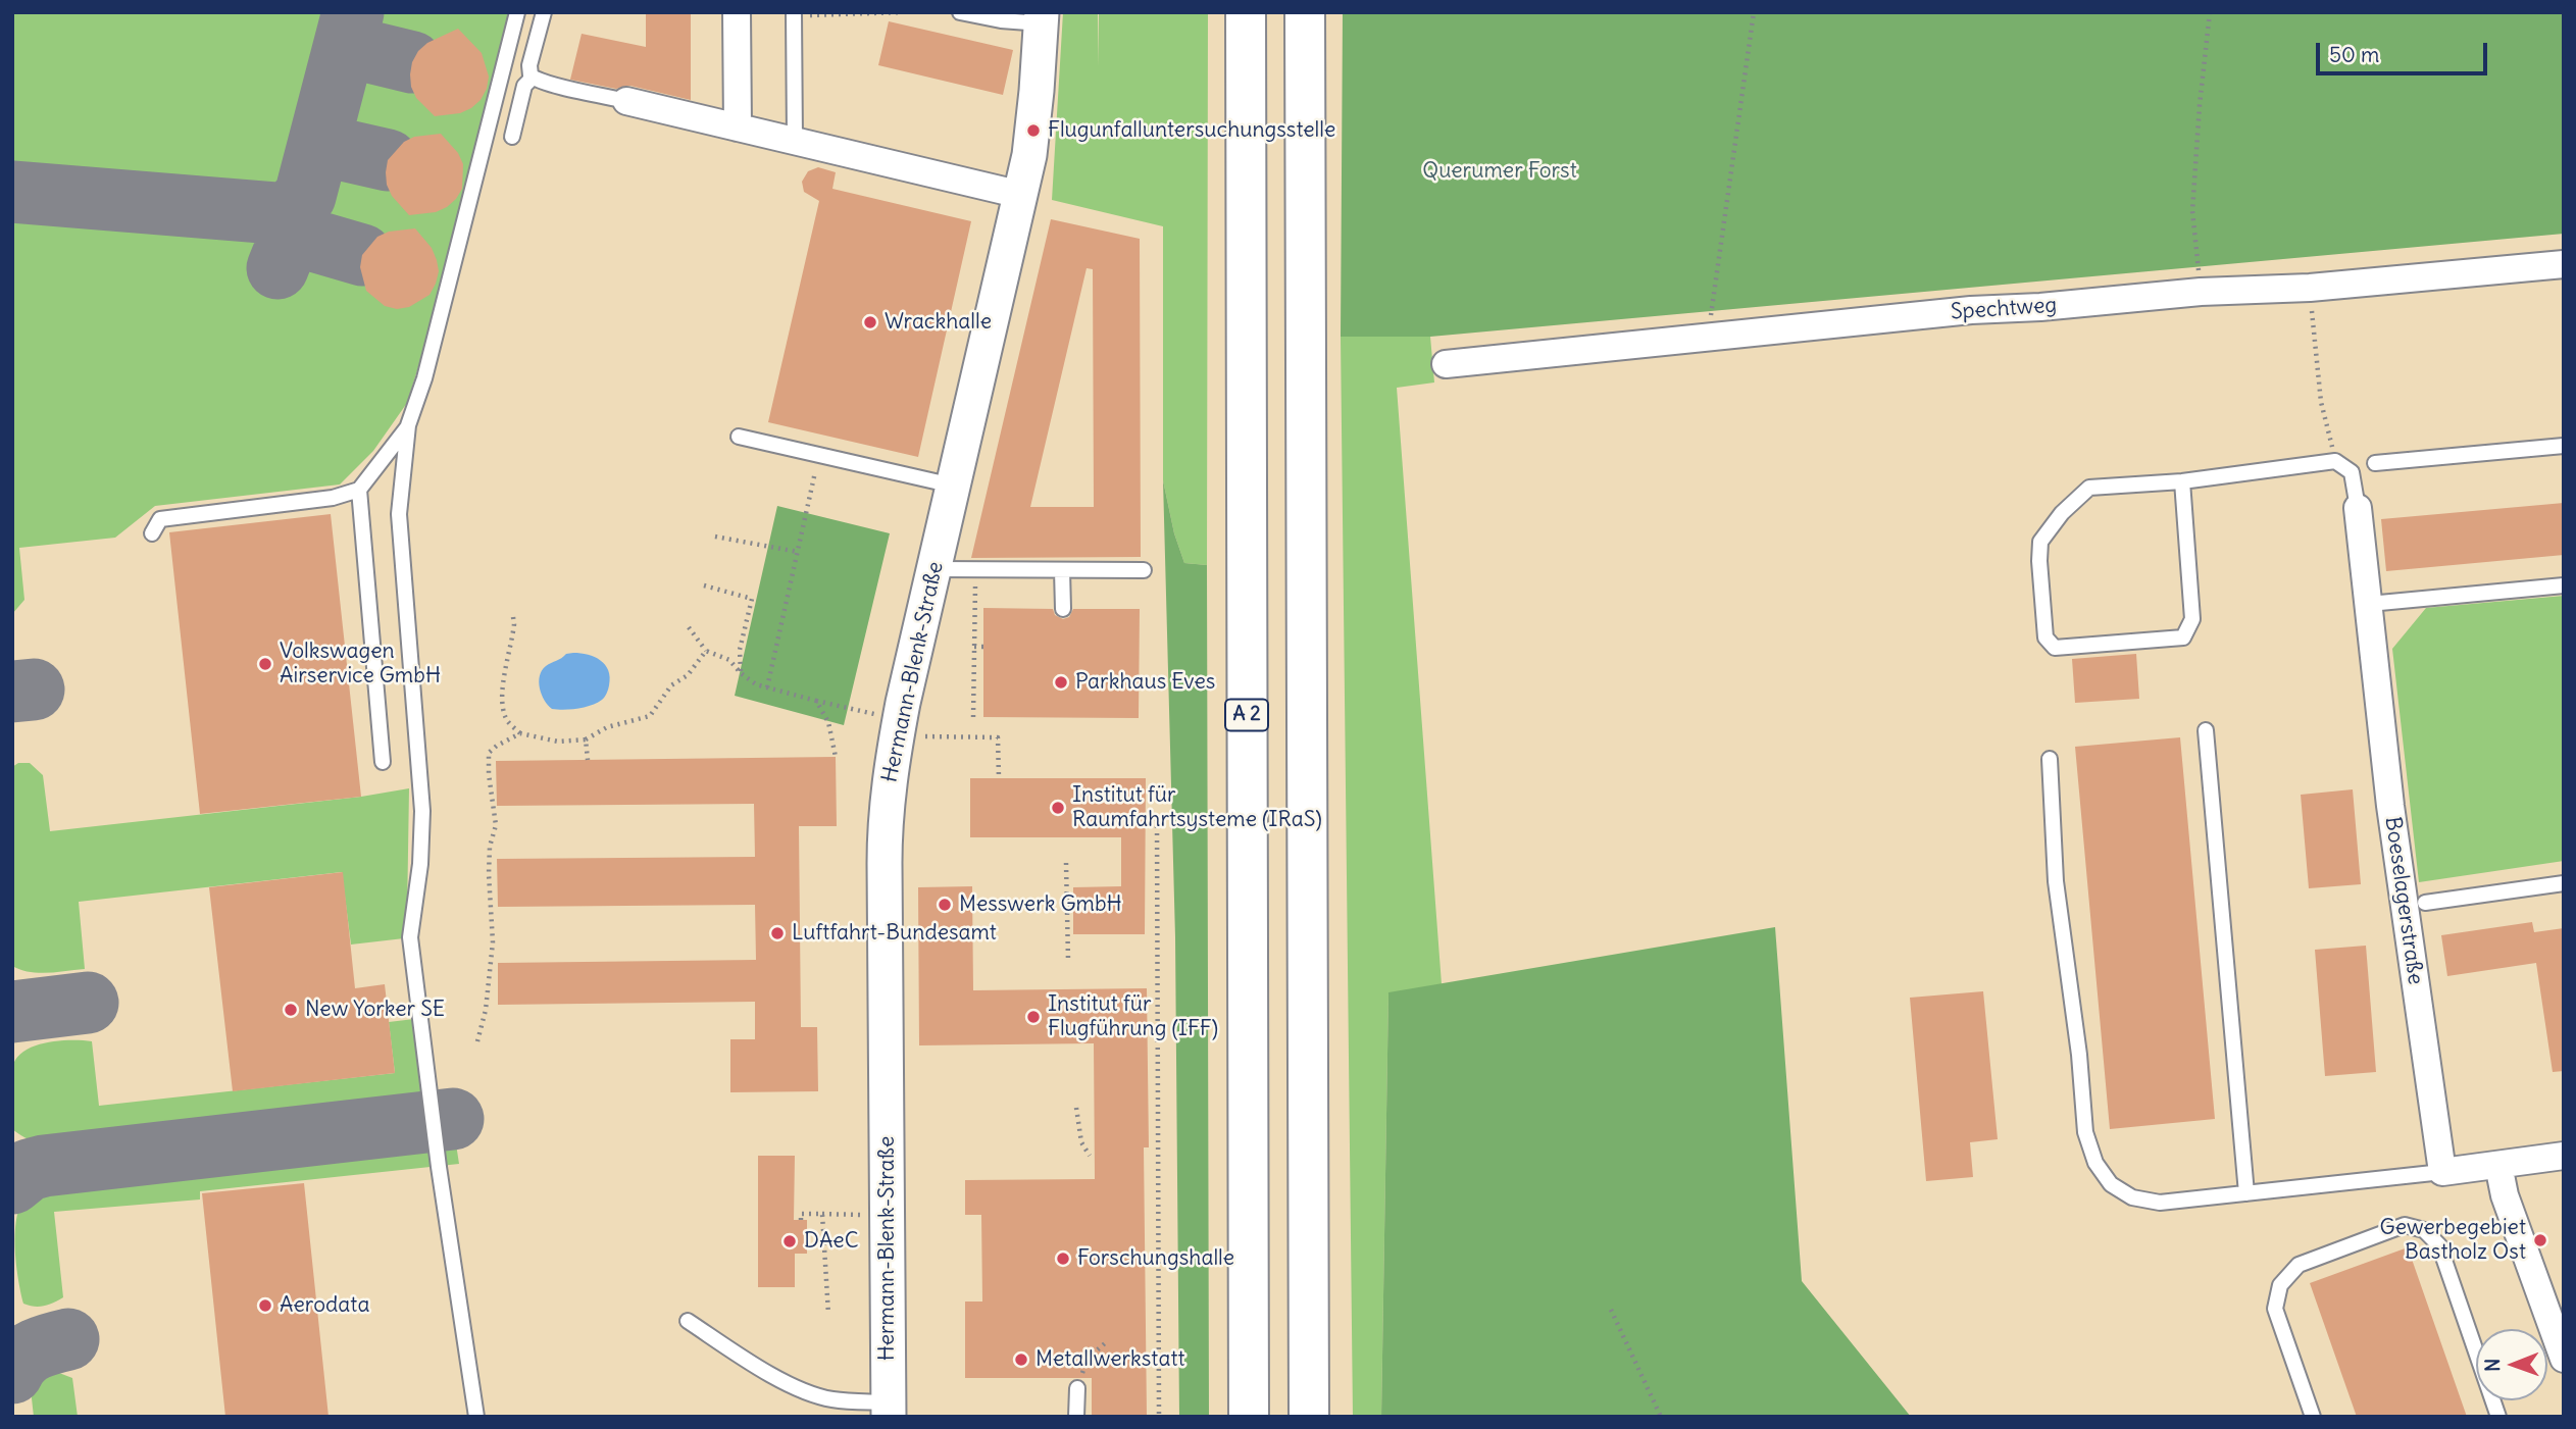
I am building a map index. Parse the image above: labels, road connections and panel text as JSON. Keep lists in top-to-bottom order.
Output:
{
  "streets": {
    "highway": ["A 2"],
    "street": ["Spechtweg", "Hermann-Blenk-Straße", "Boeselagerstraße"]
  },
  "parks": ["Querumer Forst"],
  "places": [
    "Flugunfalluntersuchungsstelle",
    "Wrackhalle",
    "Volkswagen Airservice GmbH",
    "Parkhaus Eves",
    "Institut für Raumfahrtsysteme (IRaS)",
    "Messwerk GmbH",
    "Luftfahrt-Bundesamt",
    "New Yorker SE",
    "Institut für Flugführung (IFF)",
    "Gewerbegebiet Bastholz Ost",
    "DAeC",
    "Forschungshalle",
    "Aerodata",
    "Metallwerkstatt"
  ],
  "scale_bar": "50 m",
  "north": "left"
}
